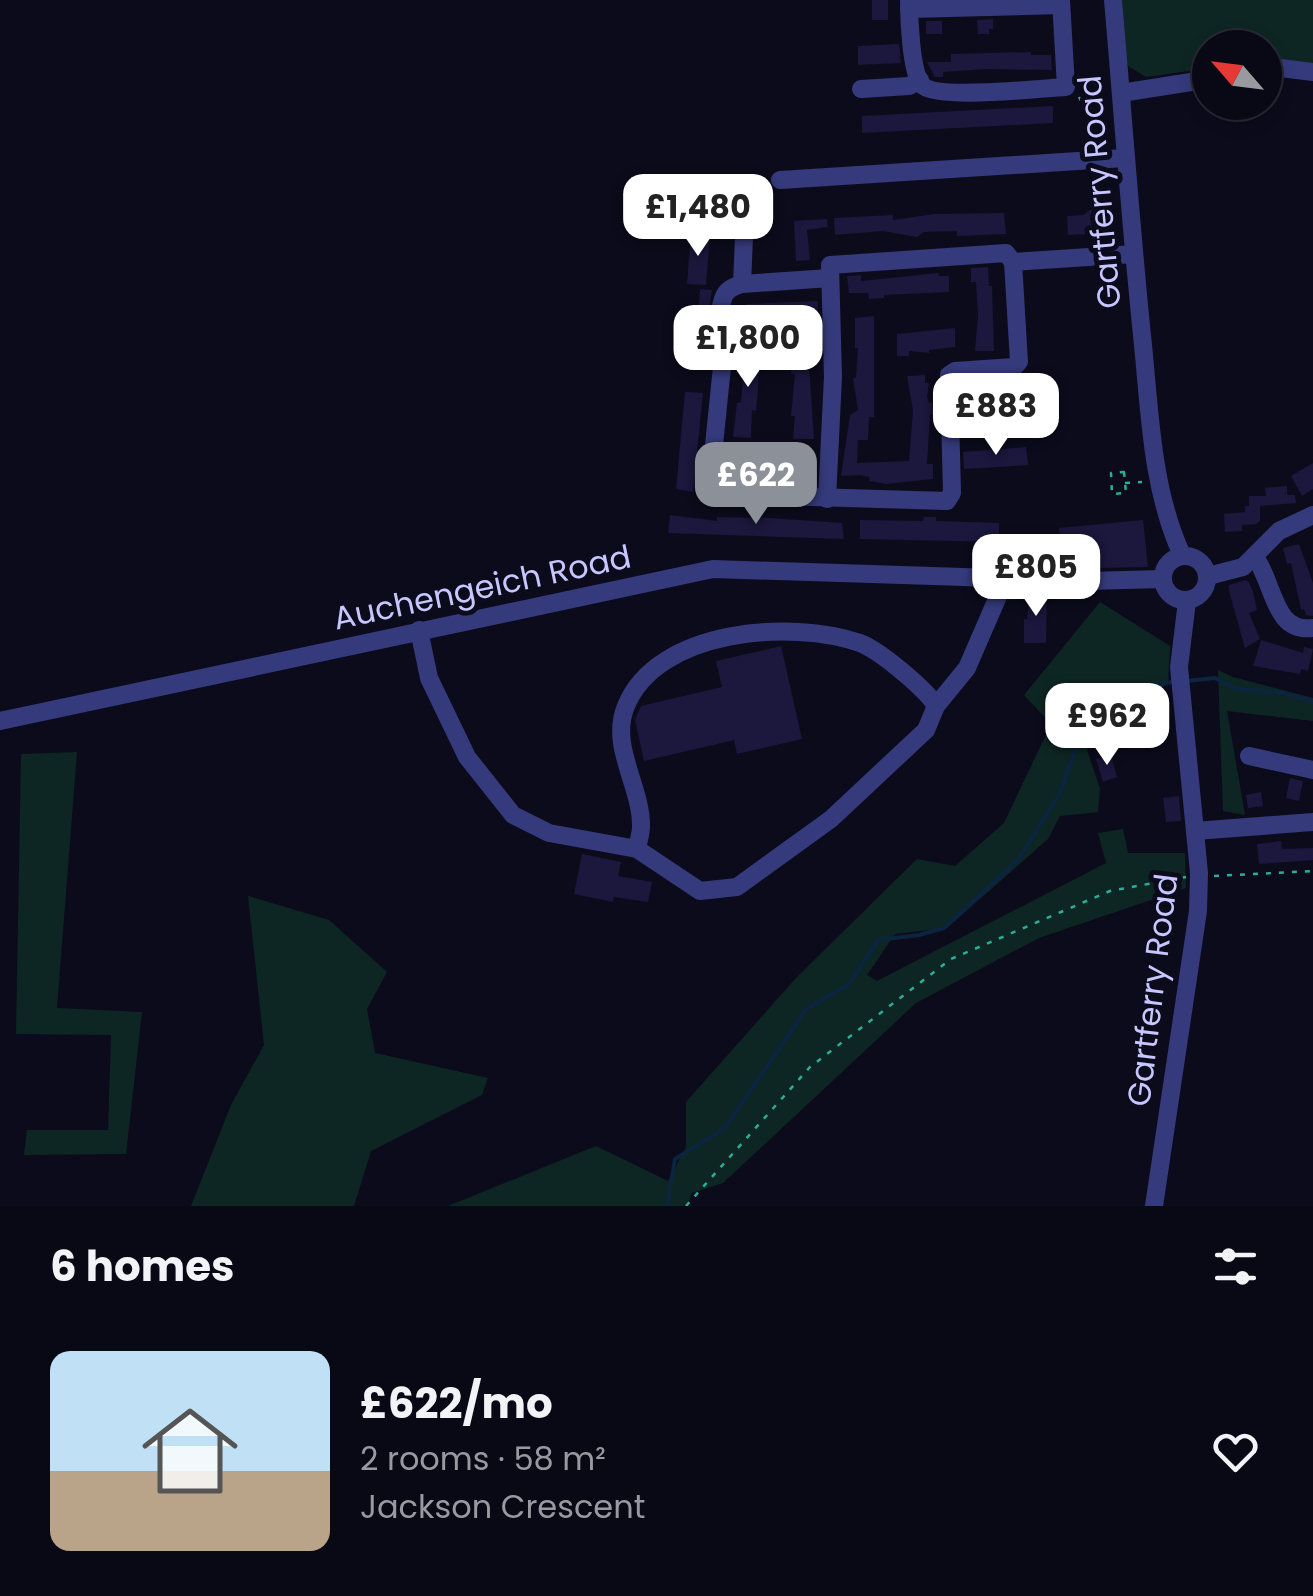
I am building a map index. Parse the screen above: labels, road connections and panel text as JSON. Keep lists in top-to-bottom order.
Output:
{
  "streets": {
    "street": ["Gartferry Road", "Auchengeich Road"]
  },
  "crossings": [
    ["Gartferry Road", "Auchengeich Road"]
  ],
  "north": "top left",
  "page": {
    "price": [
      "£1,480",
      "£1,800",
      "£883",
      "£622",
      "£805",
      "£962"
    ],
    "heading": "6 homes",
    "list": [
      {
        "name": "£622/mo",
        "note": "2 rooms · 58 m² · Jackson Crescent"
      }
    ]
  }
}
